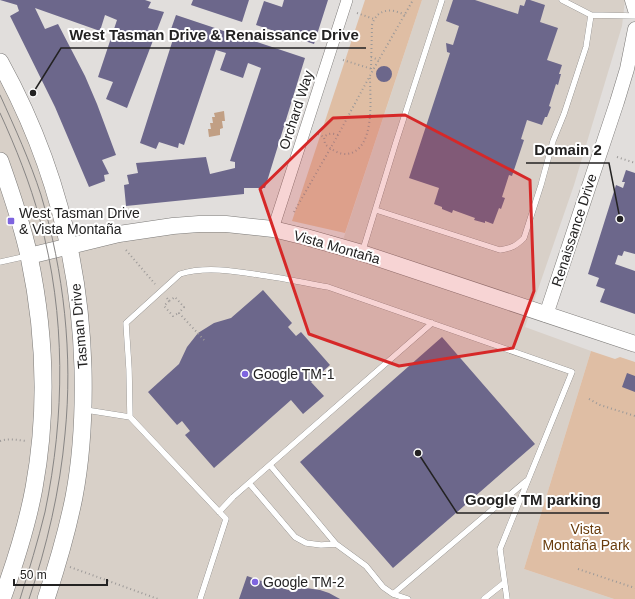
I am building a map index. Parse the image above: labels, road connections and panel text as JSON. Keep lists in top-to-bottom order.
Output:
{
  "streets": {
    "main road": ["Vista Montaña", "Tasman Drive"],
    "street": ["Orchard Way", "Renaissance Drive"]
  },
  "crossings": [
    ["Orchard Way", "Vista Montaña"],
    ["Renaissance Drive", "Vista Montaña"],
    ["Vista Montaña", "Tasman Drive"]
  ],
  "parks": ["Vista Montaña Park"],
  "places": {
    "other": [
      "West Tasman Drive & Renaissance Drive",
      "Domain 2",
      "Google TM-1",
      "Google TM parking",
      "Google TM-2"
    ],
    "transit": ["West Tasman Drive & Vista Montaña"]
  },
  "scale_bar": "50 m"
}
